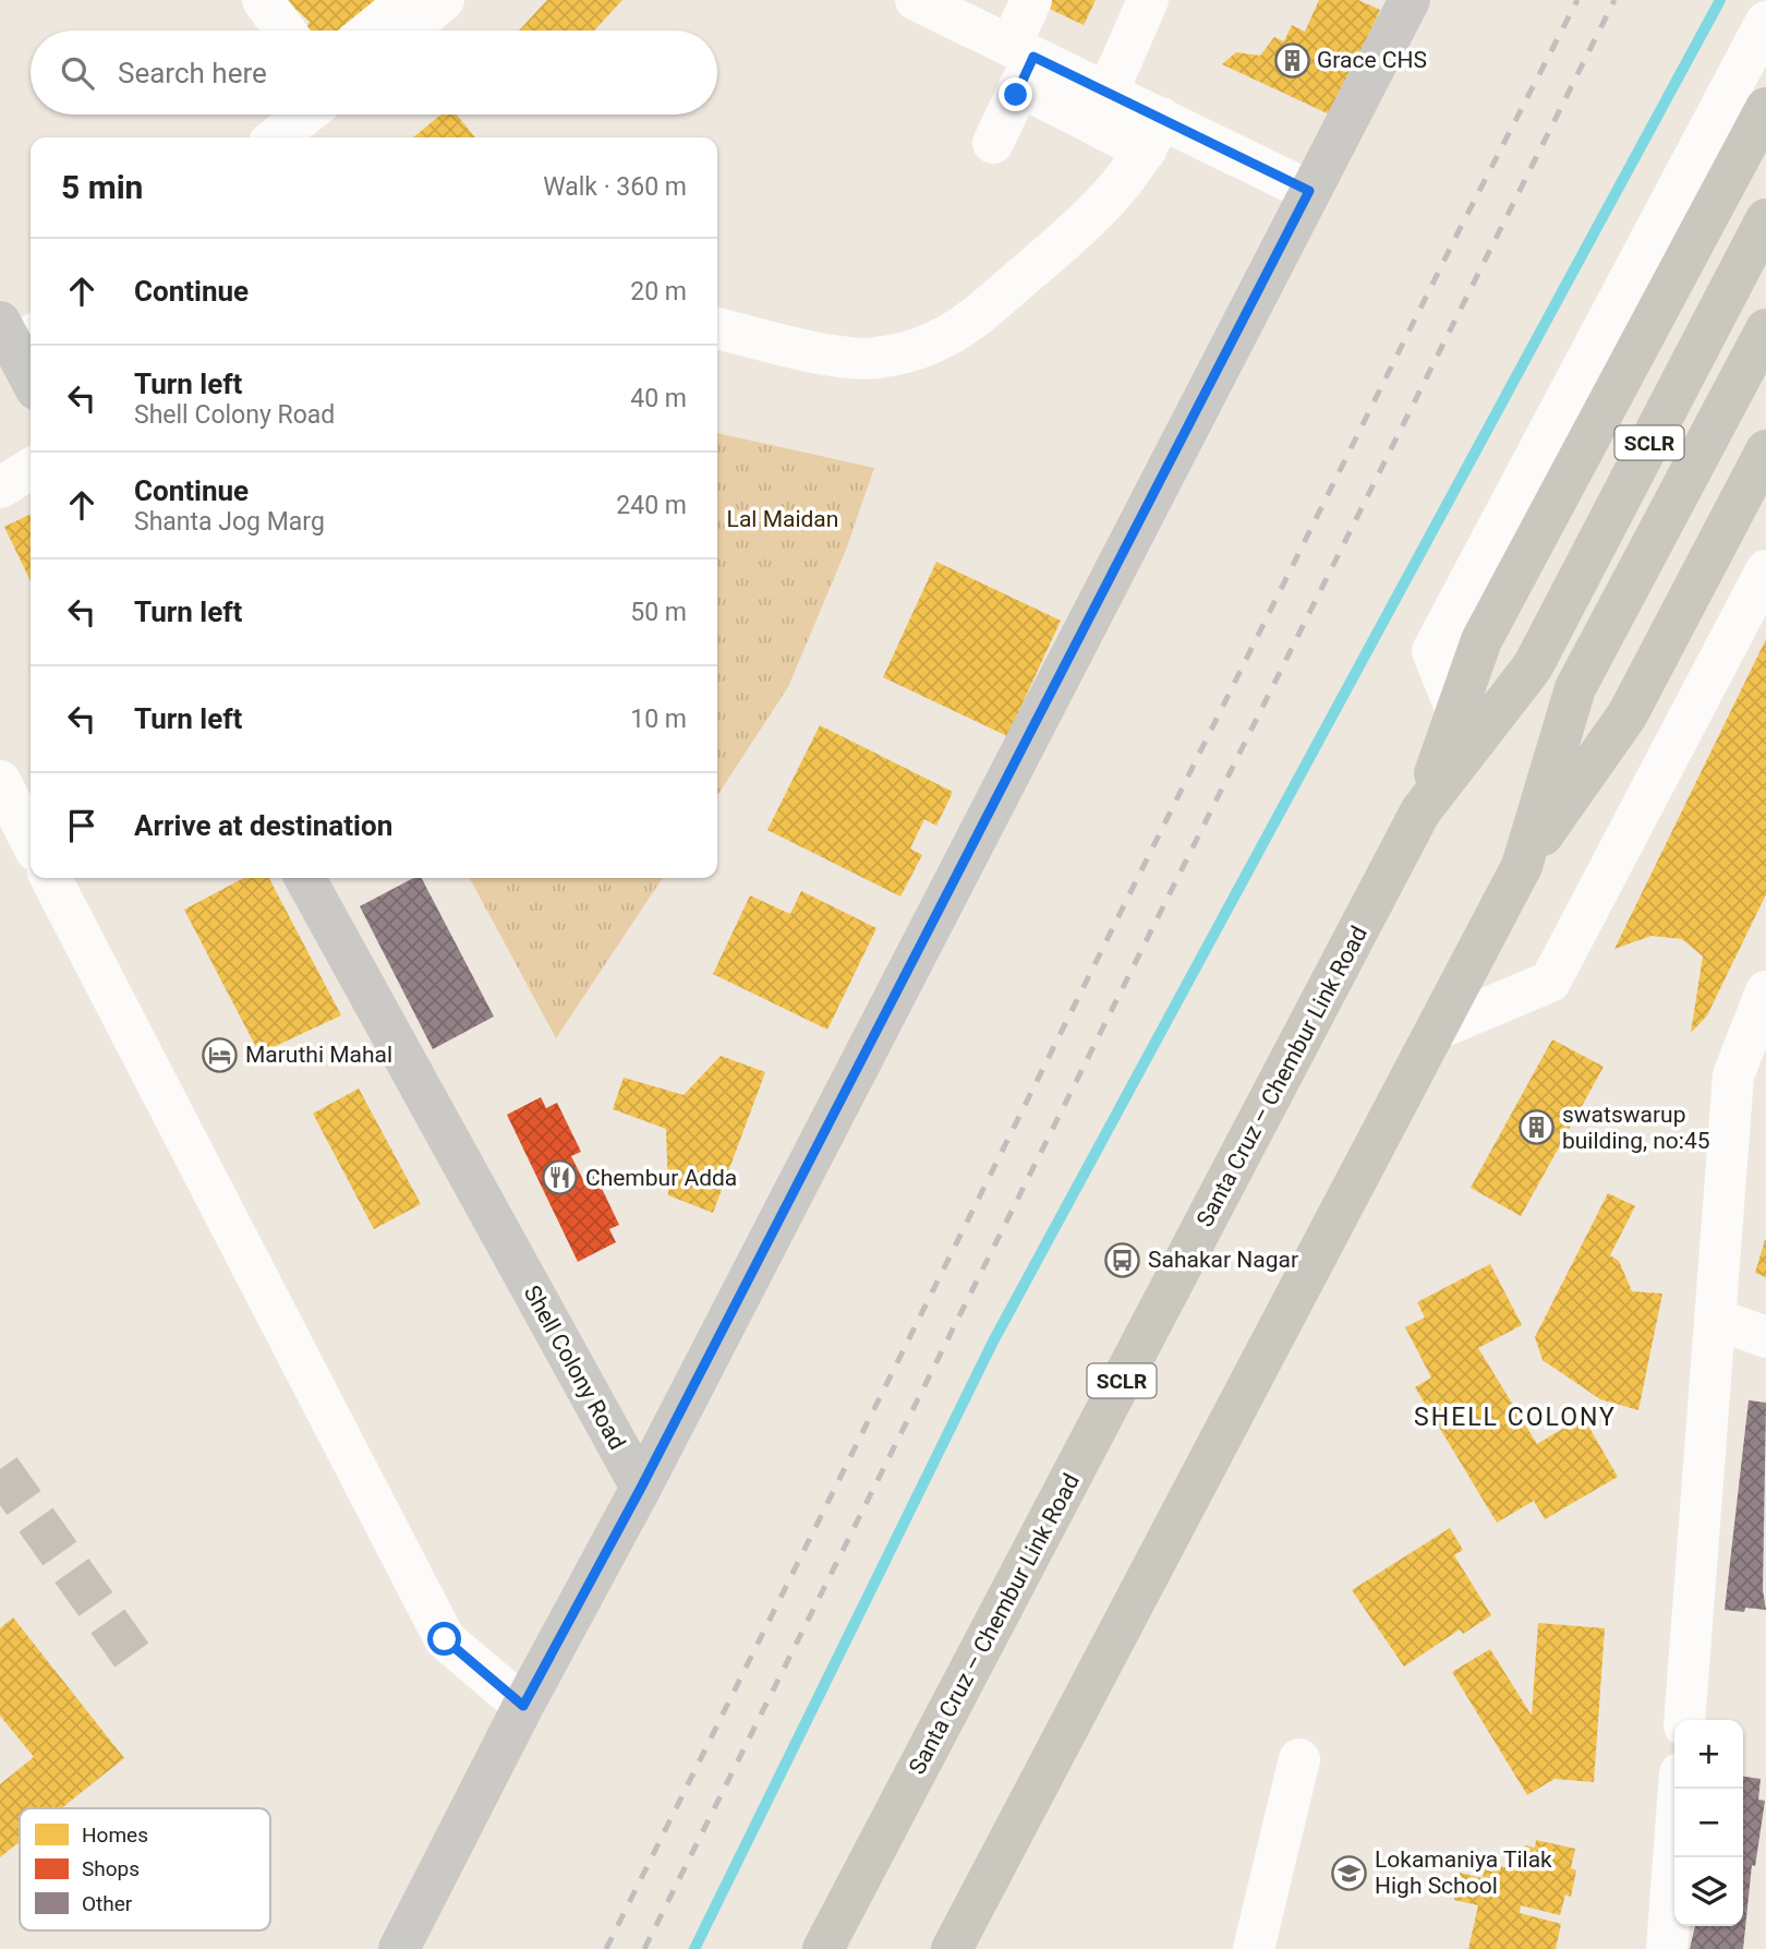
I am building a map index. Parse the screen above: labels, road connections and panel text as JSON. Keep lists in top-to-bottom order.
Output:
{
  "streets": {
    "highway": ["SCLR", "Santa Cruz – Chembur Link Road"],
    "street": ["Shell Colony Road"]
  },
  "districts": ["SHELL COLONY"],
  "parks": ["Lal Maidan"],
  "places": {
    "building": ["Grace CHS", "swatswarup building, no:45"],
    "hotel": ["Maruthi Mahal"],
    "restaurant": ["Chembur Adda"],
    "bus stop": ["Sahakar Nagar"],
    "school or university": ["Lokamaniya Tilak High School"]
  },
  "legend": ["Homes", "Shops", "Other"],
  "page": {
    "search": "Search here",
    "heading": ["5 min", "Walk · 360 m"],
    "list": [
      ["Continue", "20 m"],
      ["Turn left", "Shell Colony Road", "40 m"],
      ["Continue", "Shanta Jog Marg", "240 m"],
      ["Turn left", "50 m"],
      ["Turn left", "10 m"],
      "Arrive at destination"
    ],
    "map_buttons": ["+", "−"]
  }
}
